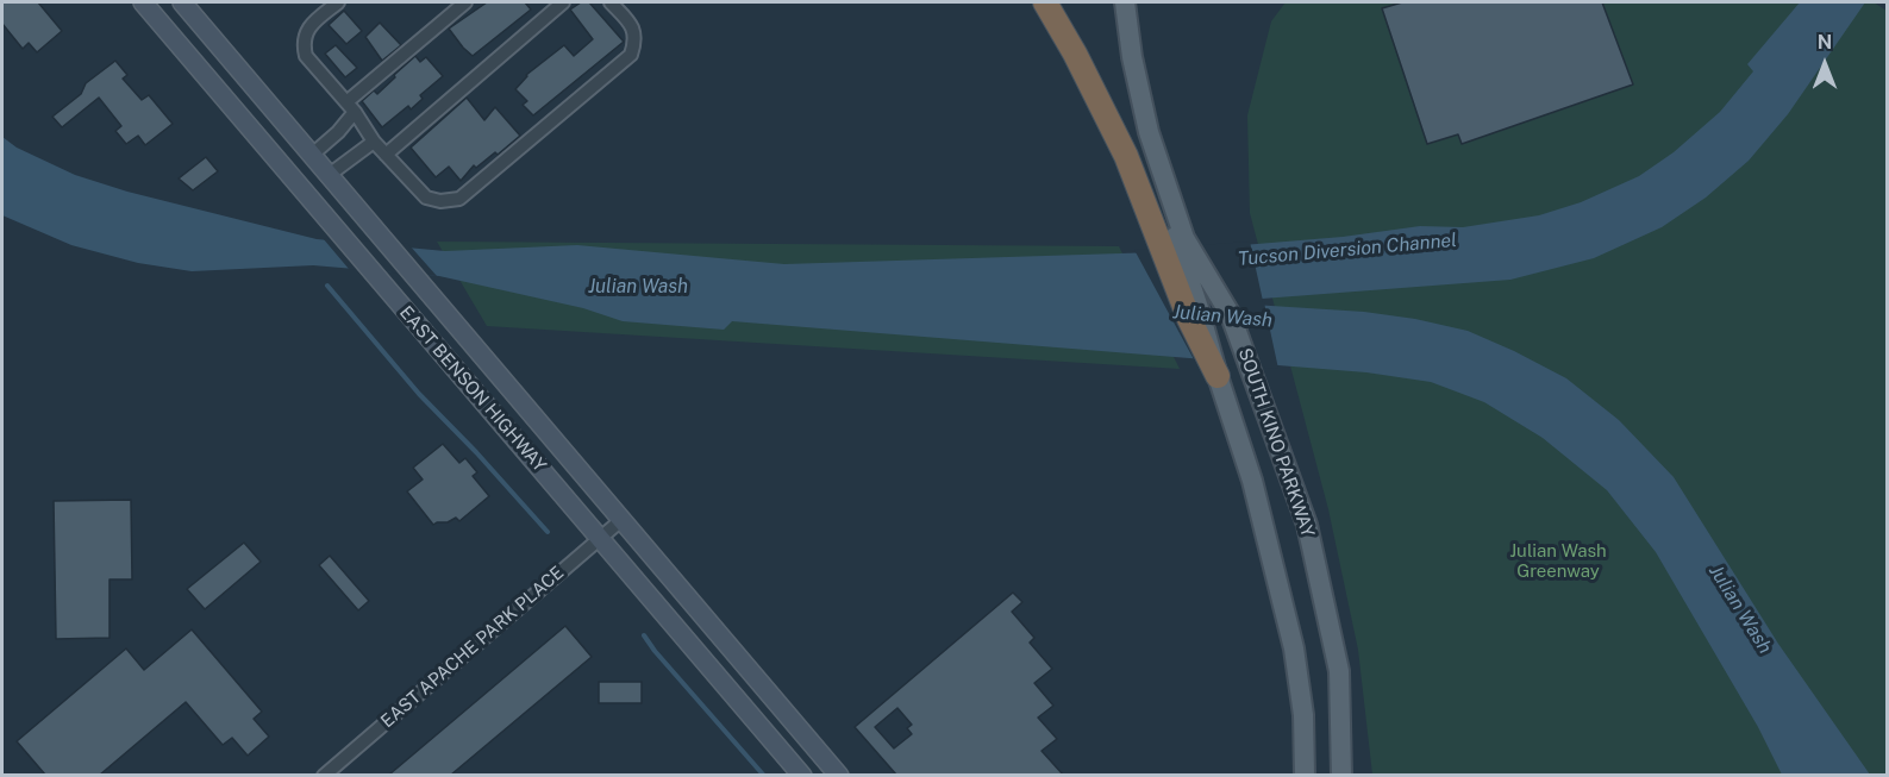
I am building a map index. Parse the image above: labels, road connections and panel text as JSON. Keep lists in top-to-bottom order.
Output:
{
  "streets": {
    "main road": ["EAST BENSON HIGHWAY", "SOUTH KINO PARKWAY"],
    "street": ["EAST APACHE PARK PLACE"]
  },
  "crossings": [
    ["EAST BENSON HIGHWAY", "EAST APACHE PARK PLACE"]
  ],
  "water": ["Tucson Diversion Channel", "Julian Wash"],
  "parks": ["Julian Wash Greenway"],
  "north": "top"
}
